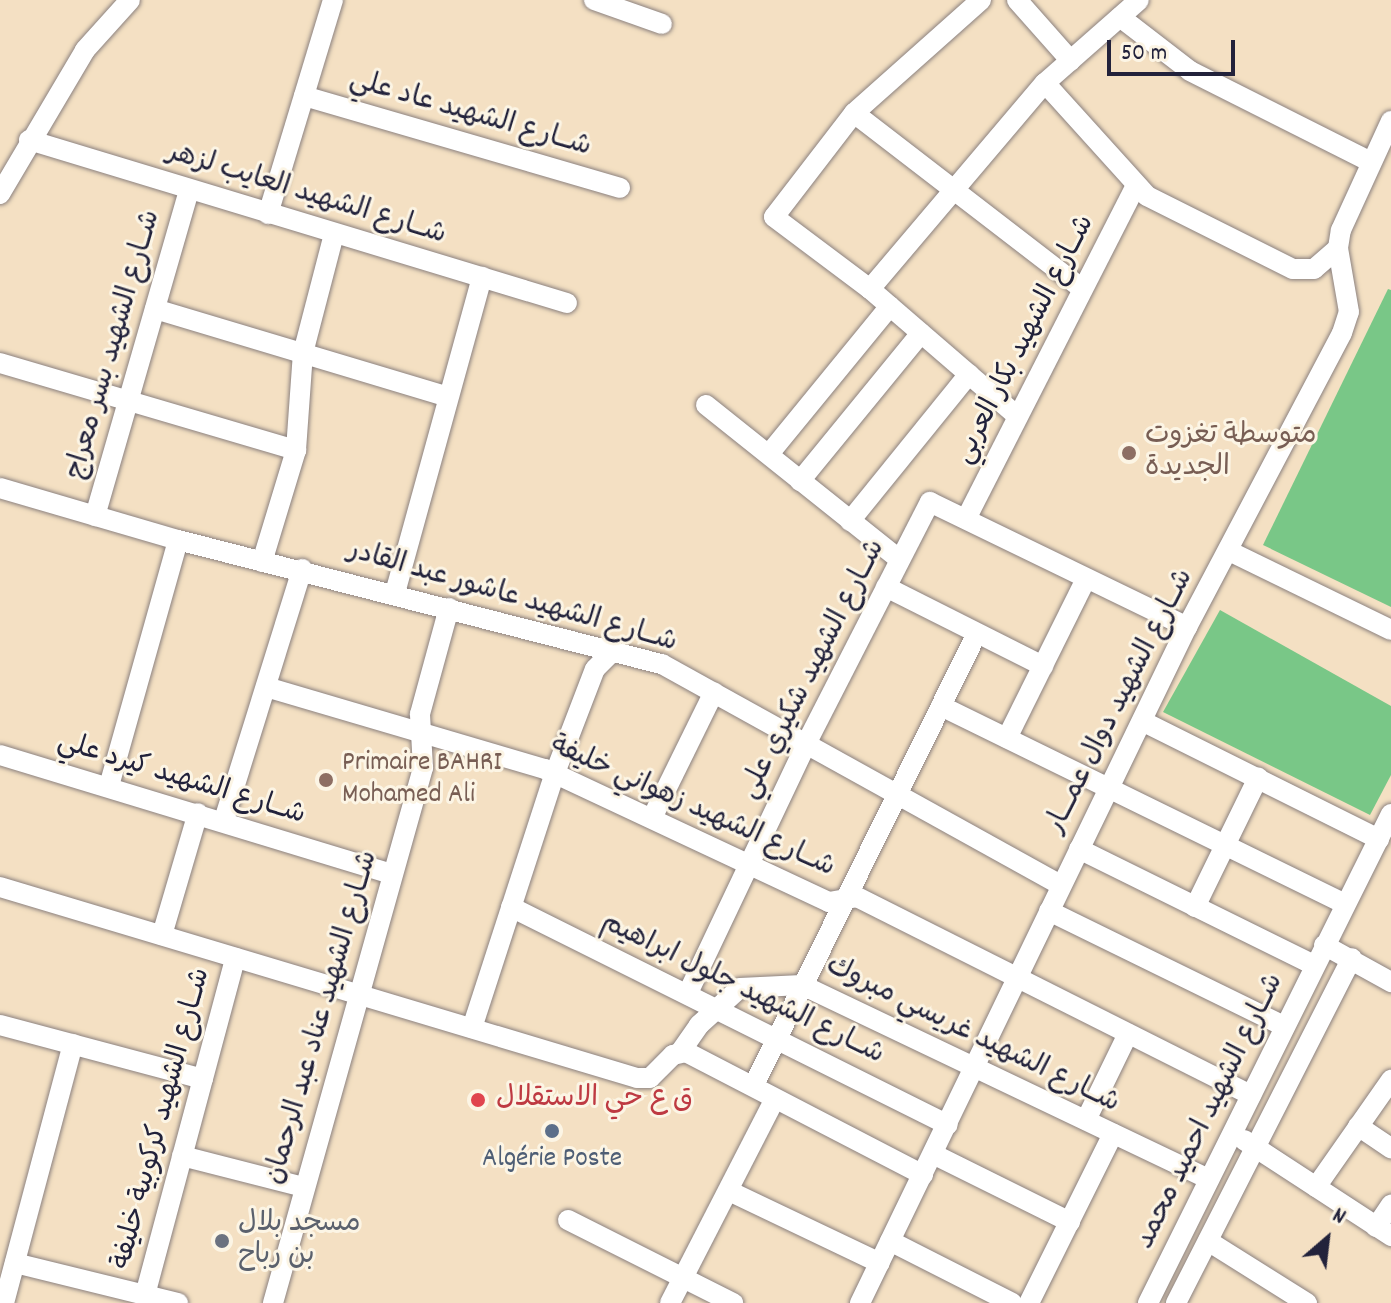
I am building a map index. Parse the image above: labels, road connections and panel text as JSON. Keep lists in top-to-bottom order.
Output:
{
  "streets": {
    "street": [
      "شــارع الشهيد عاد علي",
      "شــارع الشهيد العايب لزهر",
      "شــارع الشهيد بكار العربي",
      "شــارع الشهيد بسر معراج",
      "شــارع الشهيد عاشور عبد القادر",
      "شــارع الشهيد شكيري علي",
      "شــارع الشهيد دوال عمـــار",
      "شــارع الشهيد كيرد علي",
      "شــارع الشهيد زهواني خليفة",
      "شــارع الشهيد جلول ابراهيم",
      "شــارع الشهيد عناد عبد الرحمان",
      "شــارع الشهيد غريسي مبروك",
      "شــارع الشهيد احميد محمد",
      "شــارع الشهيد كركوبية خليفة"
    ]
  },
  "crossings": [
    ["شــارع الشهيد العايب لزهر", "شــارع الشهيد بسر معراج"],
    ["شــارع الشهيد بكار العربي", "شــارع الشهيد شكيري علي"],
    ["شــارع الشهيد بسر معراج", "شــارع الشهيد عاشور عبد القادر"],
    ["شــارع الشهيد عاشور عبد القادر", "شــارع الشهيد شكيري علي"],
    ["شــارع الشهيد عاشور عبد القادر", "شــارع الشهيد دوال عمـــار"],
    ["شــارع الشهيد عاشور عبد القادر", "شــارع الشهيد عناد عبد الرحمان"],
    ["شــارع الشهيد شكيري علي", "شــارع الشهيد زهواني خليفة"],
    ["شــارع الشهيد شكيري علي", "شــارع الشهيد جلول ابراهيم"],
    ["شــارع الشهيد دوال عمـــار", "شــارع الشهيد زهواني خليفة"],
    ["شــارع الشهيد دوال عمـــار", "شــارع الشهيد جلول ابراهيم"],
    ["شــارع الشهيد دوال عمـــار", "شــارع الشهيد غريسي مبروك"],
    ["شــارع الشهيد كيرد علي", "شــارع الشهيد عناد عبد الرحمان"],
    ["شــارع الشهيد زهواني خليفة", "شــارع الشهيد عناد عبد الرحمان"],
    ["شــارع الشهيد زهواني خليفة", "شــارع الشهيد احميد محمد"],
    ["شــارع الشهيد جلول ابراهيم", "شــارع الشهيد غريسي مبروك"],
    ["شــارع الشهيد غريسي مبروك", "شــارع الشهيد احميد محمد"]
  ],
  "places": [
    "متوسطة تغزوت الجديدة",
    "Primaire BAHRI Mohamed Ali",
    "ق ع حي الاستقلال",
    "Algérie Poste",
    "مسجد بلال بن رباح"
  ],
  "scale_bar": "50 m",
  "north": "top right"
}
